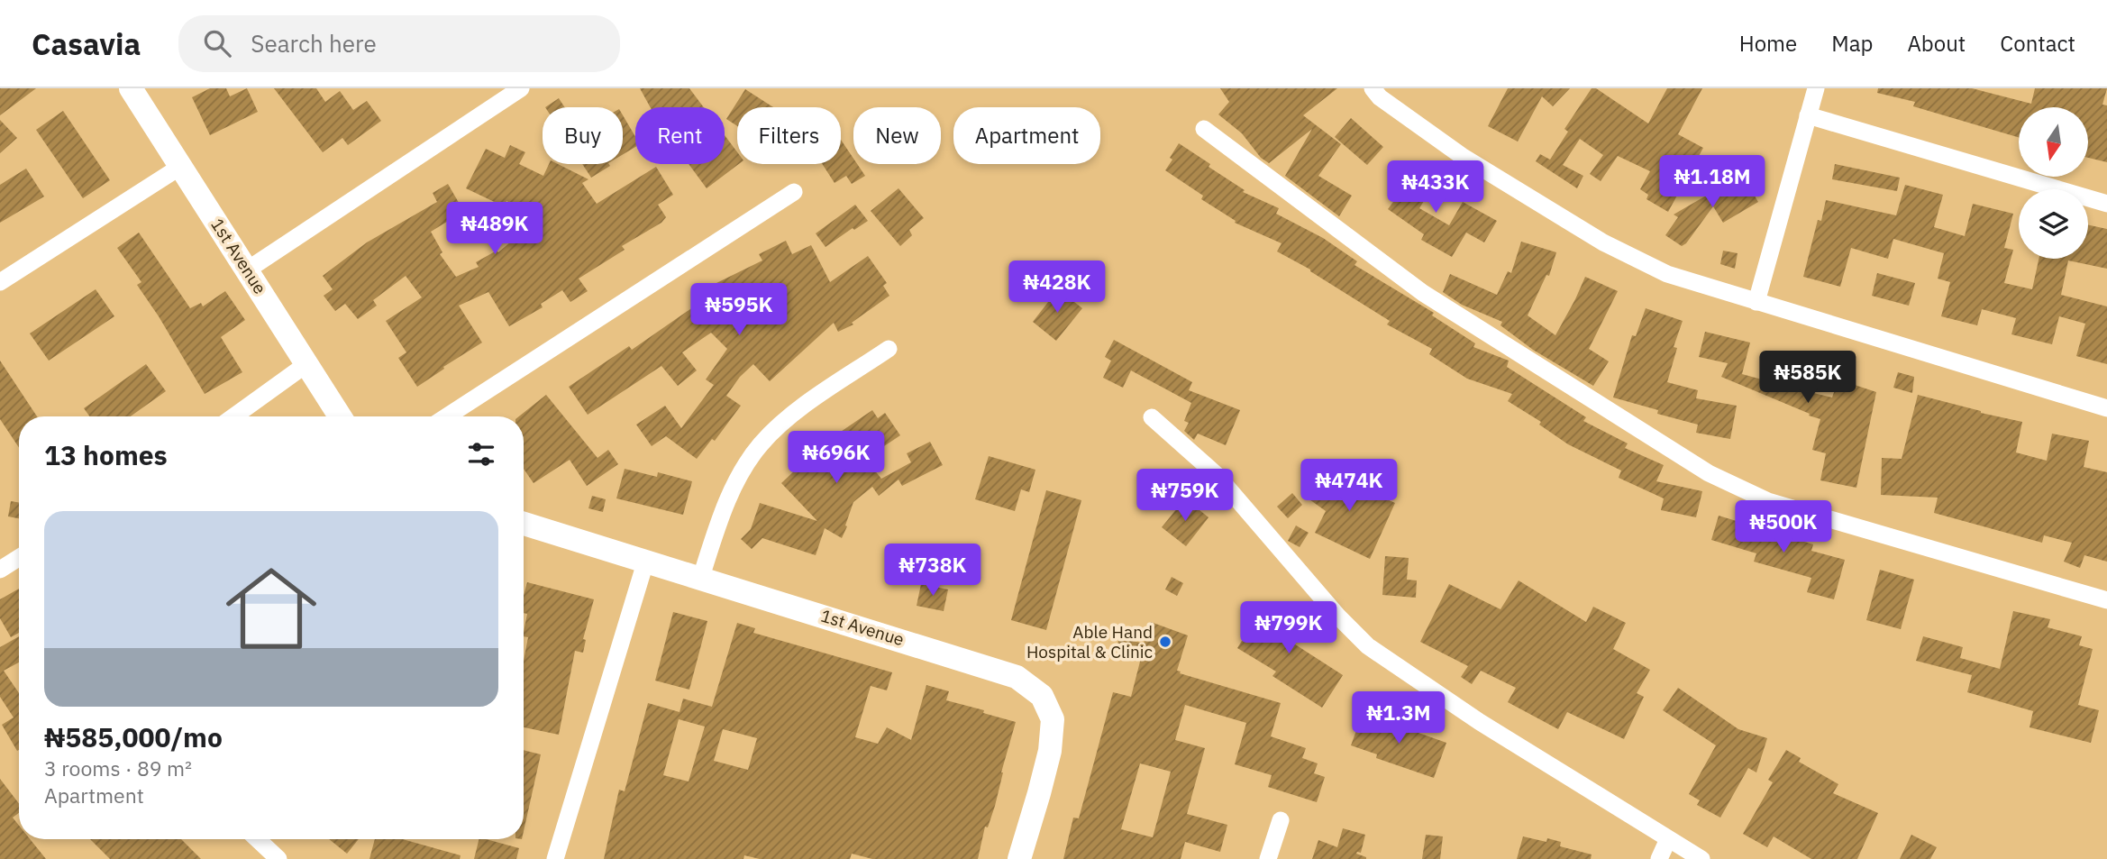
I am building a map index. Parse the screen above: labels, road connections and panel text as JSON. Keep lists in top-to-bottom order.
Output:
{
  "streets": {
    "street": ["1st Avenue"]
  },
  "places": ["Able Hand Hospital & Clinic"],
  "north": "bottom",
  "page": {
    "header": "Casavia",
    "search": "Search here",
    "nav": [
      "Home",
      "Map",
      "About",
      "Contact"
    ],
    "chip": [
      "Buy",
      "Rent",
      "Filters",
      "New",
      "Apartment"
    ],
    "price": [
      "₦1.18M",
      "₦433K",
      "₦489K",
      "₦428K",
      "₦595K",
      "₦585K",
      "₦696K",
      "₦474K",
      "₦759K",
      "₦500K",
      "₦738K",
      "₦799K",
      "₦1.3M"
    ],
    "heading": "13 homes",
    "list": [
      {
        "name": "₦585,000/mo",
        "note": "3 rooms · 89 m² · Apartment"
      }
    ]
  }
}
